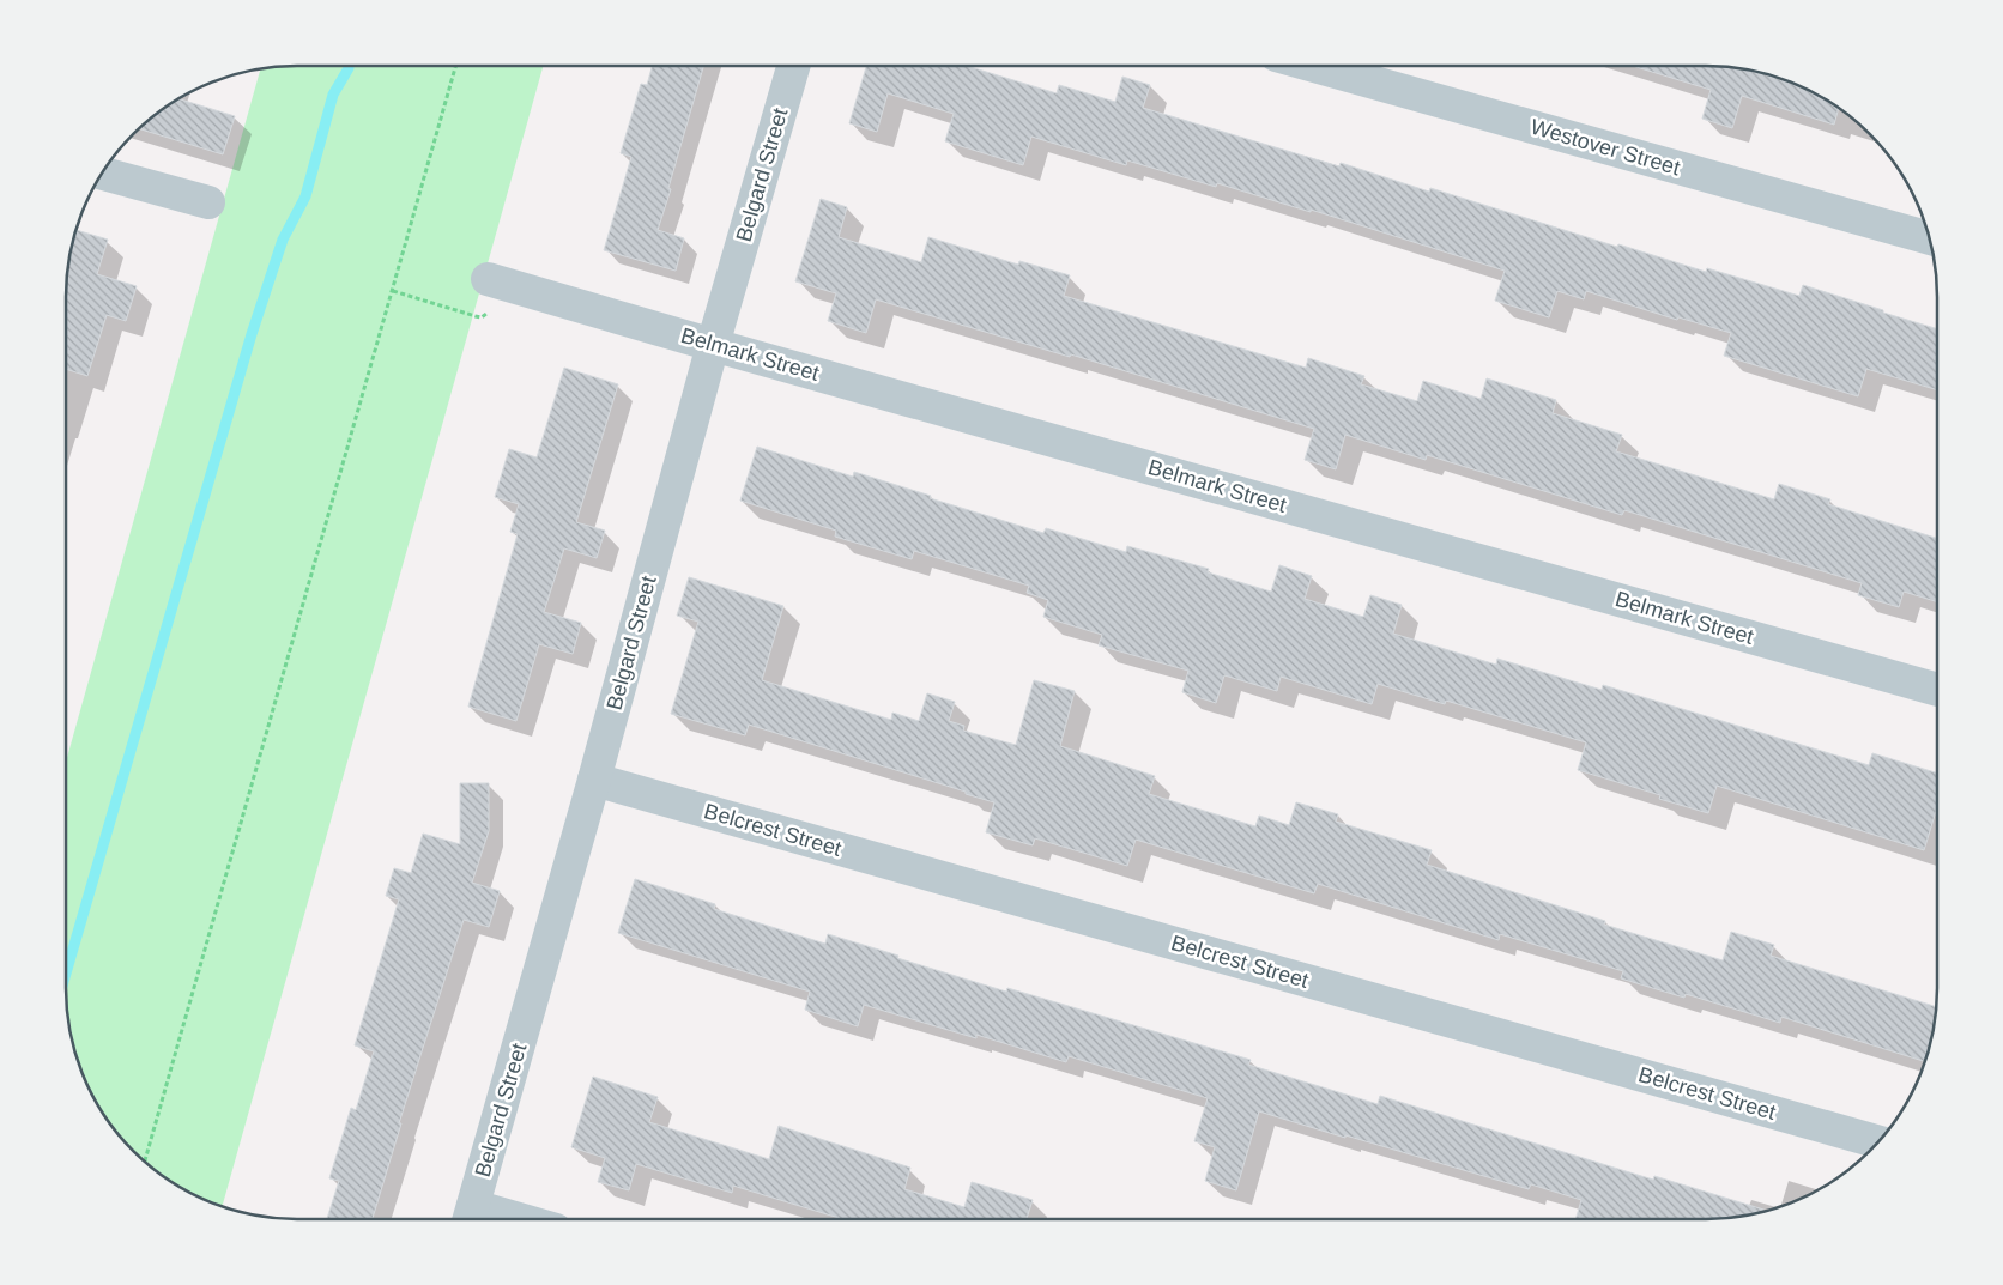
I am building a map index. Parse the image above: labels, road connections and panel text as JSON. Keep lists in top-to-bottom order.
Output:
{
  "streets": {
    "street": [
      "Westover Street",
      "Belgard Street",
      "Belmark Street",
      "Belcrest Street"
    ]
  },
  "crossings": [
    ["Belgard Street", "Belmark Street"],
    ["Belgard Street", "Belcrest Street"]
  ]
}
